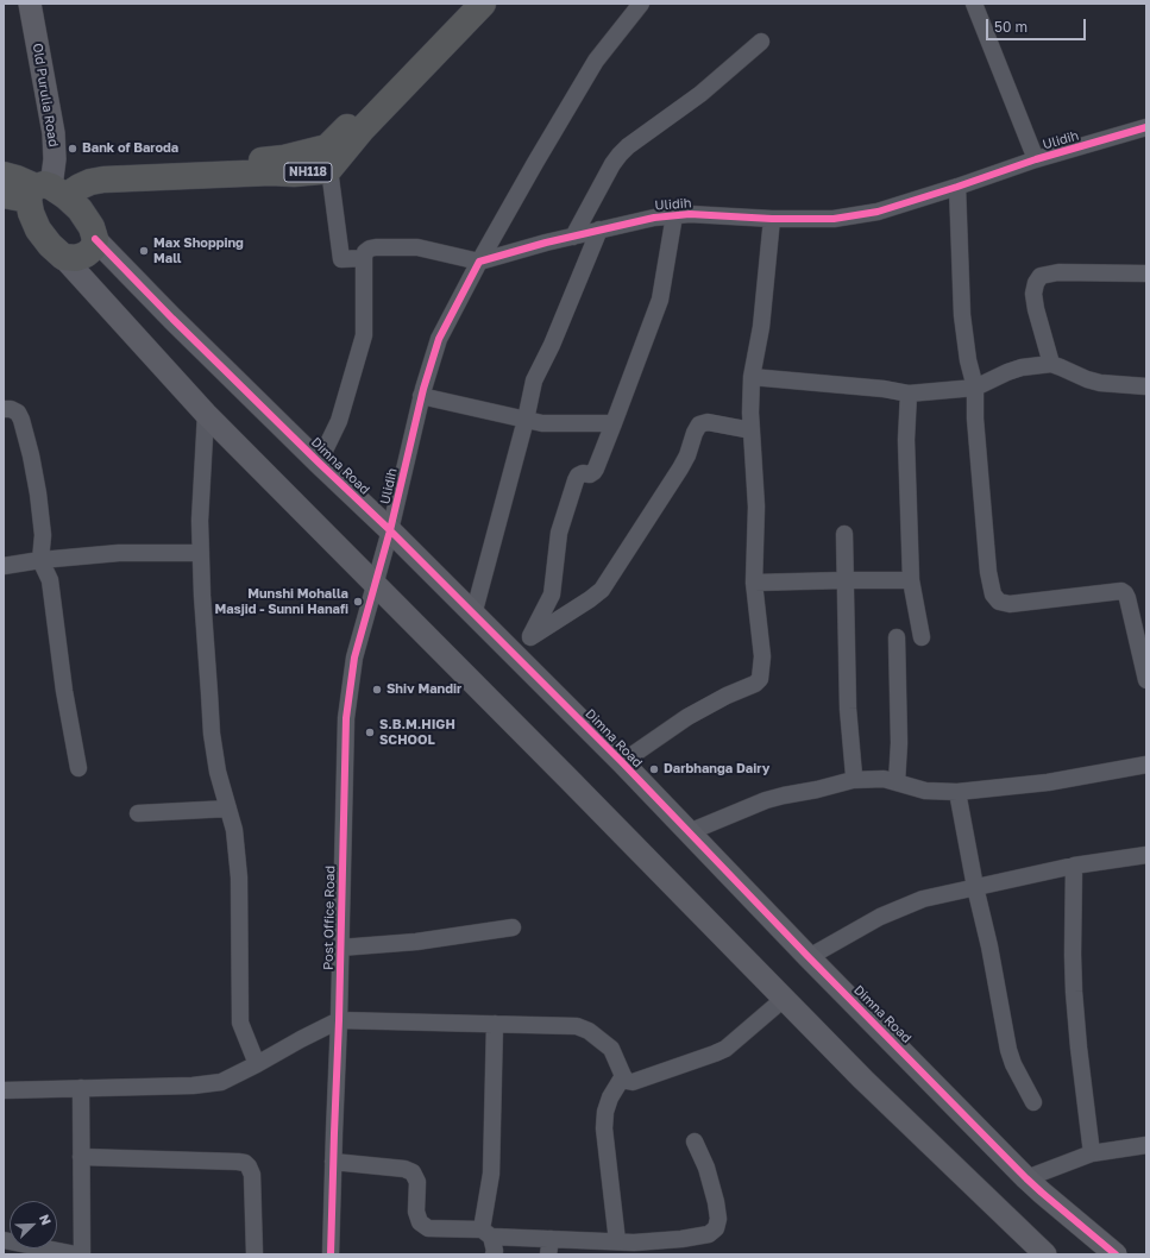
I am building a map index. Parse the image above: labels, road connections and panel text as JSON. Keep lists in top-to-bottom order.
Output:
{
  "streets": {
    "highway": ["NH118"],
    "street": [
      "Old Purulia Road",
      "Ulidih",
      "Dimna Road",
      "Post Office Road"
    ]
  },
  "crossings": [
    ["Old Purulia Road", "NH118"],
    ["Old Purulia Road", "Dimna Road"],
    ["Ulidih", "Dimna Road"],
    ["Ulidih", "Post Office Road"],
    ["NH118", "Dimna Road"]
  ],
  "places": [
    "Bank of Baroda",
    "Max Shopping Mall",
    "Munshi Mohalla Masjid - Sunni Hanafi",
    "Shiv Mandir",
    "S.B.M.HIGH SCHOOL",
    "Darbhanga Dairy"
  ],
  "scale_bar": "50 m",
  "north": "top right"
}
